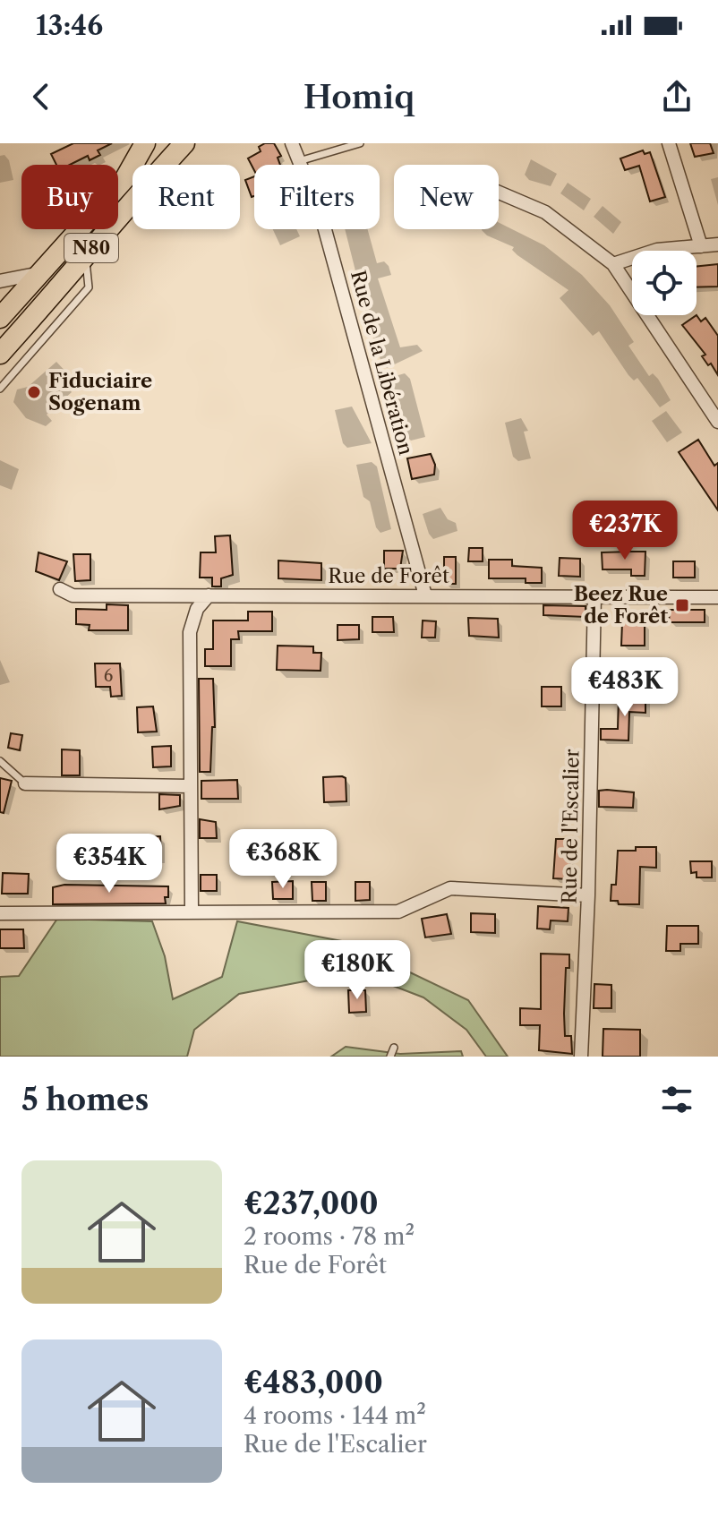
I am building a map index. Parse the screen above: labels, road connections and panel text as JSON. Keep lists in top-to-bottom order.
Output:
{
  "streets": {
    "main road": ["N80"],
    "street": ["Rue de la Libération", "Rue de Forêt", "Rue de l'Escalier"]
  },
  "crossings": [
    ["Rue de la Libération", "Rue de Forêt"],
    ["Rue de Forêt", "Rue de l'Escalier"]
  ],
  "places": {
    "other": ["Fiduciaire Sogenam"],
    "transit": ["Beez Rue de Forêt"]
  },
  "house_numbers": ["6"],
  "page": {
    "status": "13:46",
    "header": "Homiq",
    "chip": [
      "Buy",
      "Rent",
      "Filters",
      "New"
    ],
    "price": [
      "€237K",
      "€483K",
      "€368K",
      "€354K",
      "€180K"
    ],
    "heading": "5 homes",
    "list": [
      {
        "name": "€237,000",
        "note": "2 rooms · 78 m² · Rue de Forêt"
      },
      {
        "name": "€483,000",
        "note": "4 rooms · 144 m² · Rue de l'Escalier"
      }
    ]
  }
}
